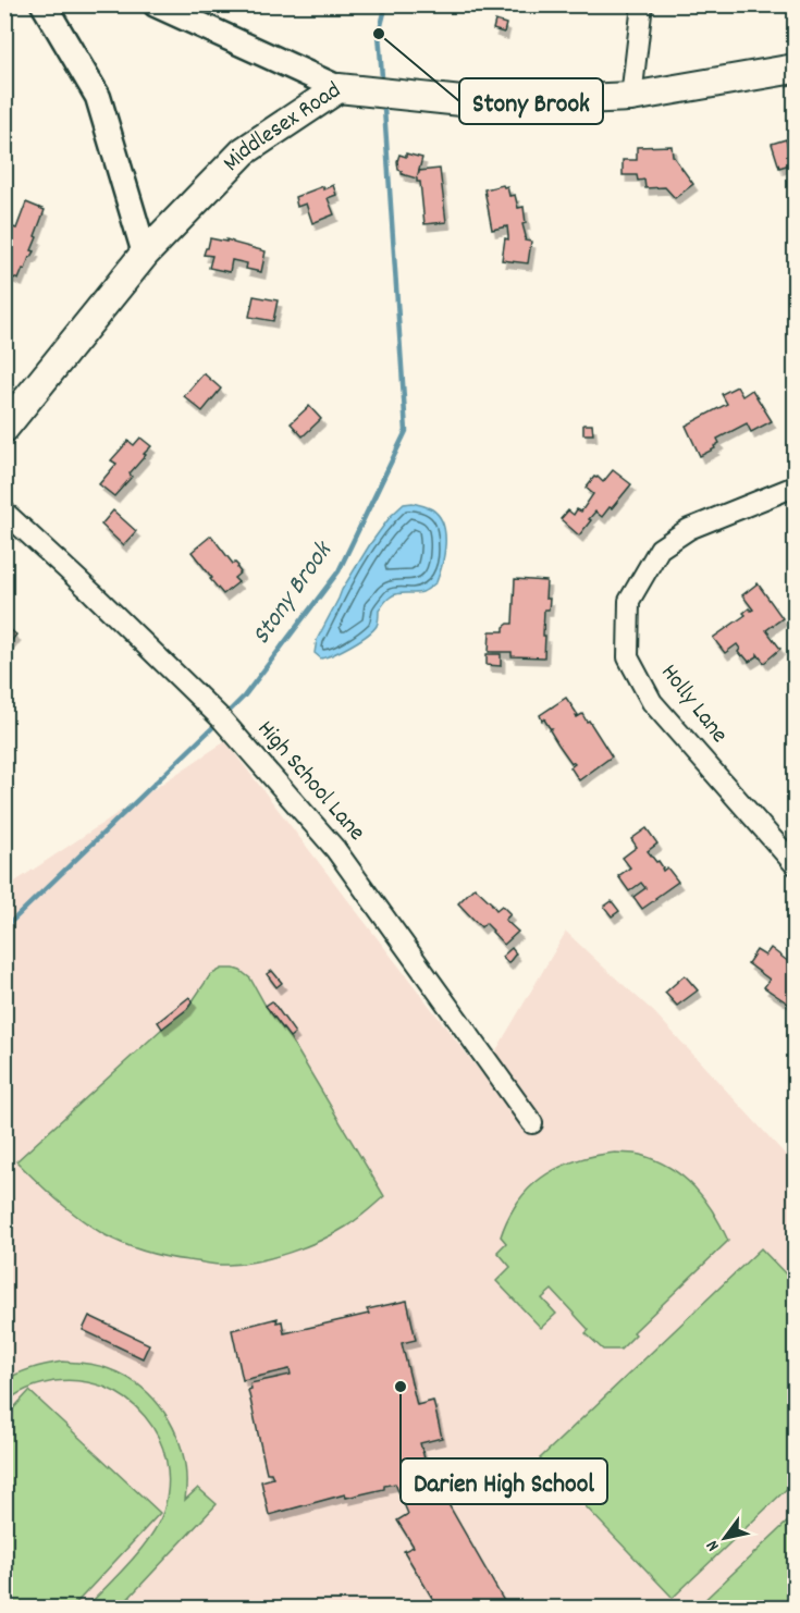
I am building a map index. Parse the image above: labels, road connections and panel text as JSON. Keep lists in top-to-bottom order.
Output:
{
  "streets": {
    "main road": ["Middlesex Road"],
    "street": ["Holly Lane", "High School Lane"]
  },
  "water": ["Stony Brook"],
  "places": ["Stony Brook", "Darien High School"],
  "north": "bottom left"
}
